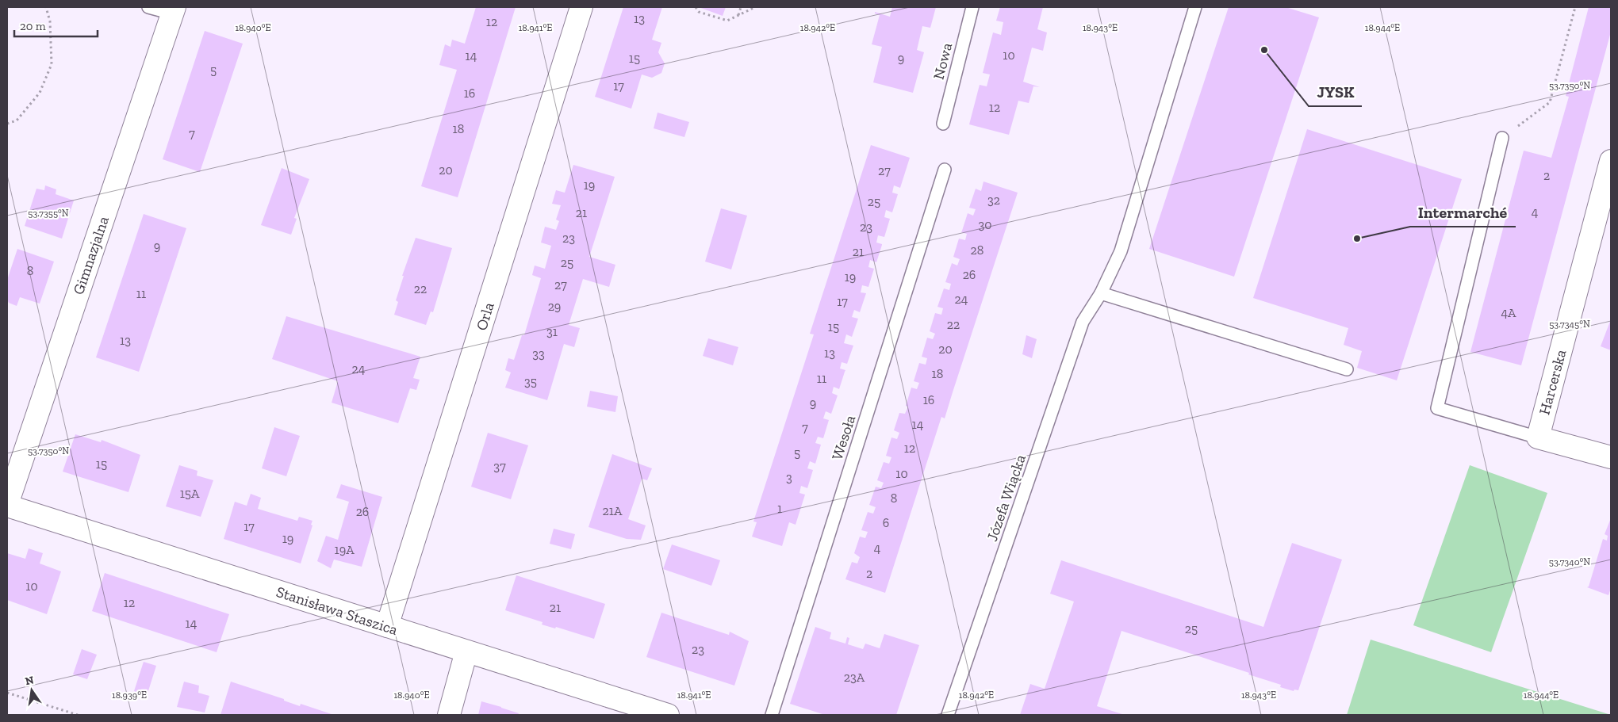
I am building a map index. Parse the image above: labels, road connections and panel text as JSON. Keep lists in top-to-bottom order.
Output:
{
  "streets": {
    "street": [
      "Gimnazjalna",
      "Orla",
      "Harcerska",
      "Stanisława Staszica"
    ],
    "lane": ["Nowa", "Wesoła", "Józefa Wiącka"]
  },
  "crossings": [
    ["Gimnazjalna", "Stanisława Staszica"],
    ["Orla", "Stanisława Staszica"]
  ],
  "places": ["JYSK", "Intermarché"],
  "house_numbers": [
    "13",
    "12",
    "10",
    "14",
    "15",
    "9",
    "5",
    "17",
    "16",
    "12",
    "18",
    "7",
    "20",
    "27",
    "2",
    "19",
    "32",
    "25",
    "4",
    "21",
    "30",
    "23",
    "23",
    "9",
    "28",
    "21",
    "25",
    "8",
    "26",
    "19",
    "27",
    "22",
    "11",
    "24",
    "17",
    "29",
    "4A",
    "22",
    "15",
    "31",
    "13",
    "20",
    "13",
    "33",
    "24",
    "18",
    "11",
    "35",
    "16",
    "9",
    "14",
    "7",
    "12",
    "5",
    "15",
    "37",
    "10",
    "3",
    "15A",
    "8",
    "1",
    "21A",
    "26",
    "6",
    "17",
    "19",
    "4",
    "19A",
    "2",
    "10",
    "12",
    "21",
    "14",
    "25",
    "23",
    "23A"
  ],
  "scale_bar": "20 m",
  "north": "top",
  "coordinates": [
    "18.940°E",
    "18.941°E",
    "18.942°E",
    "18.943°E",
    "18.944°E",
    "53.7350°N",
    "53.7355°N",
    "53.7345°N",
    "53.7340°N",
    "18.939°E"
  ]
}
